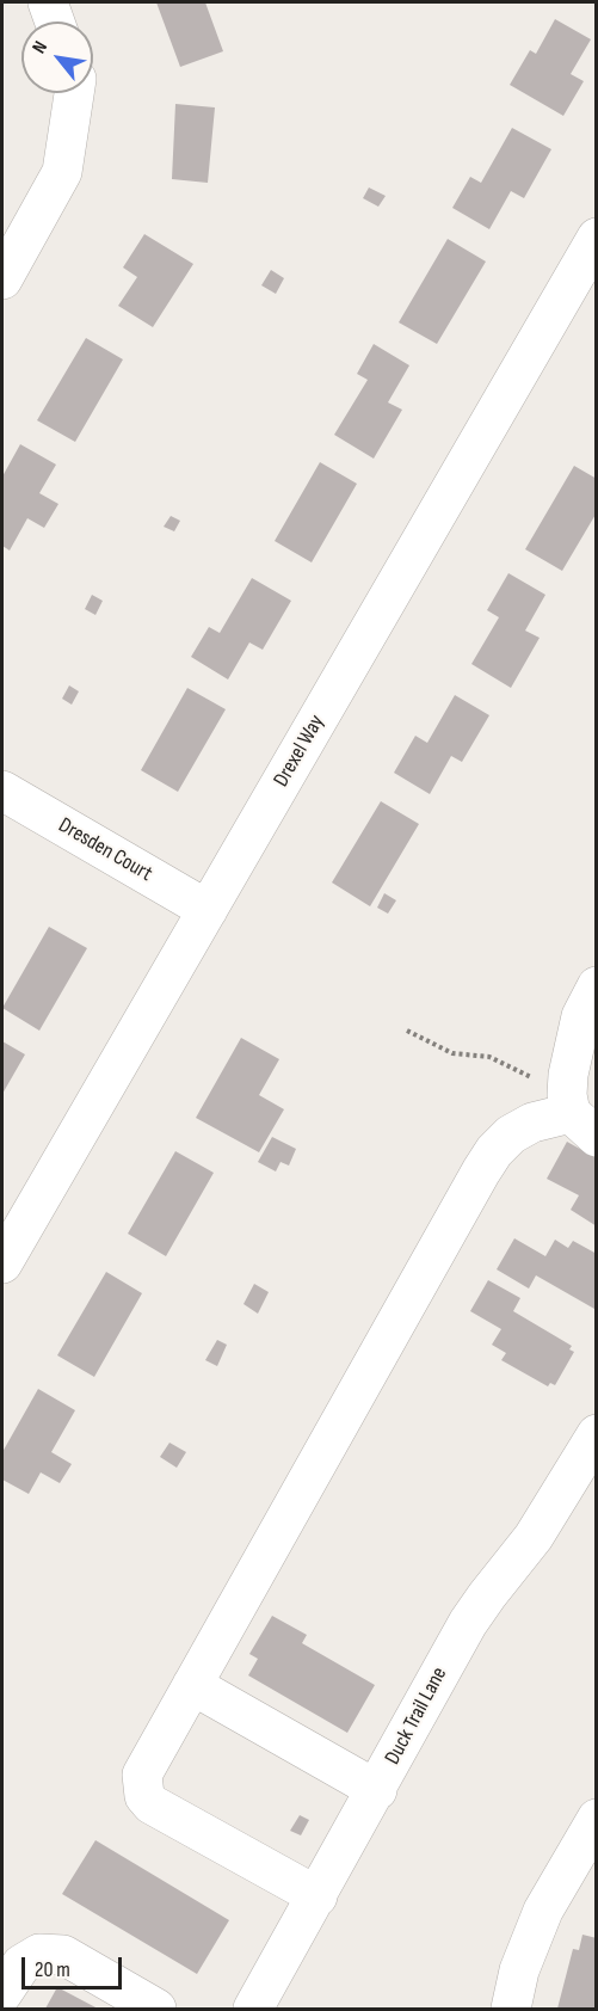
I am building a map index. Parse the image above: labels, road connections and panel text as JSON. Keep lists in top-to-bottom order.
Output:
{
  "streets": {
    "street": ["Drexel Way", "Dresden Court", "Duck Trail Lane"]
  },
  "crossings": [
    ["Drexel Way", "Dresden Court"]
  ],
  "scale_bar": "20 m",
  "north": "top left"
}
